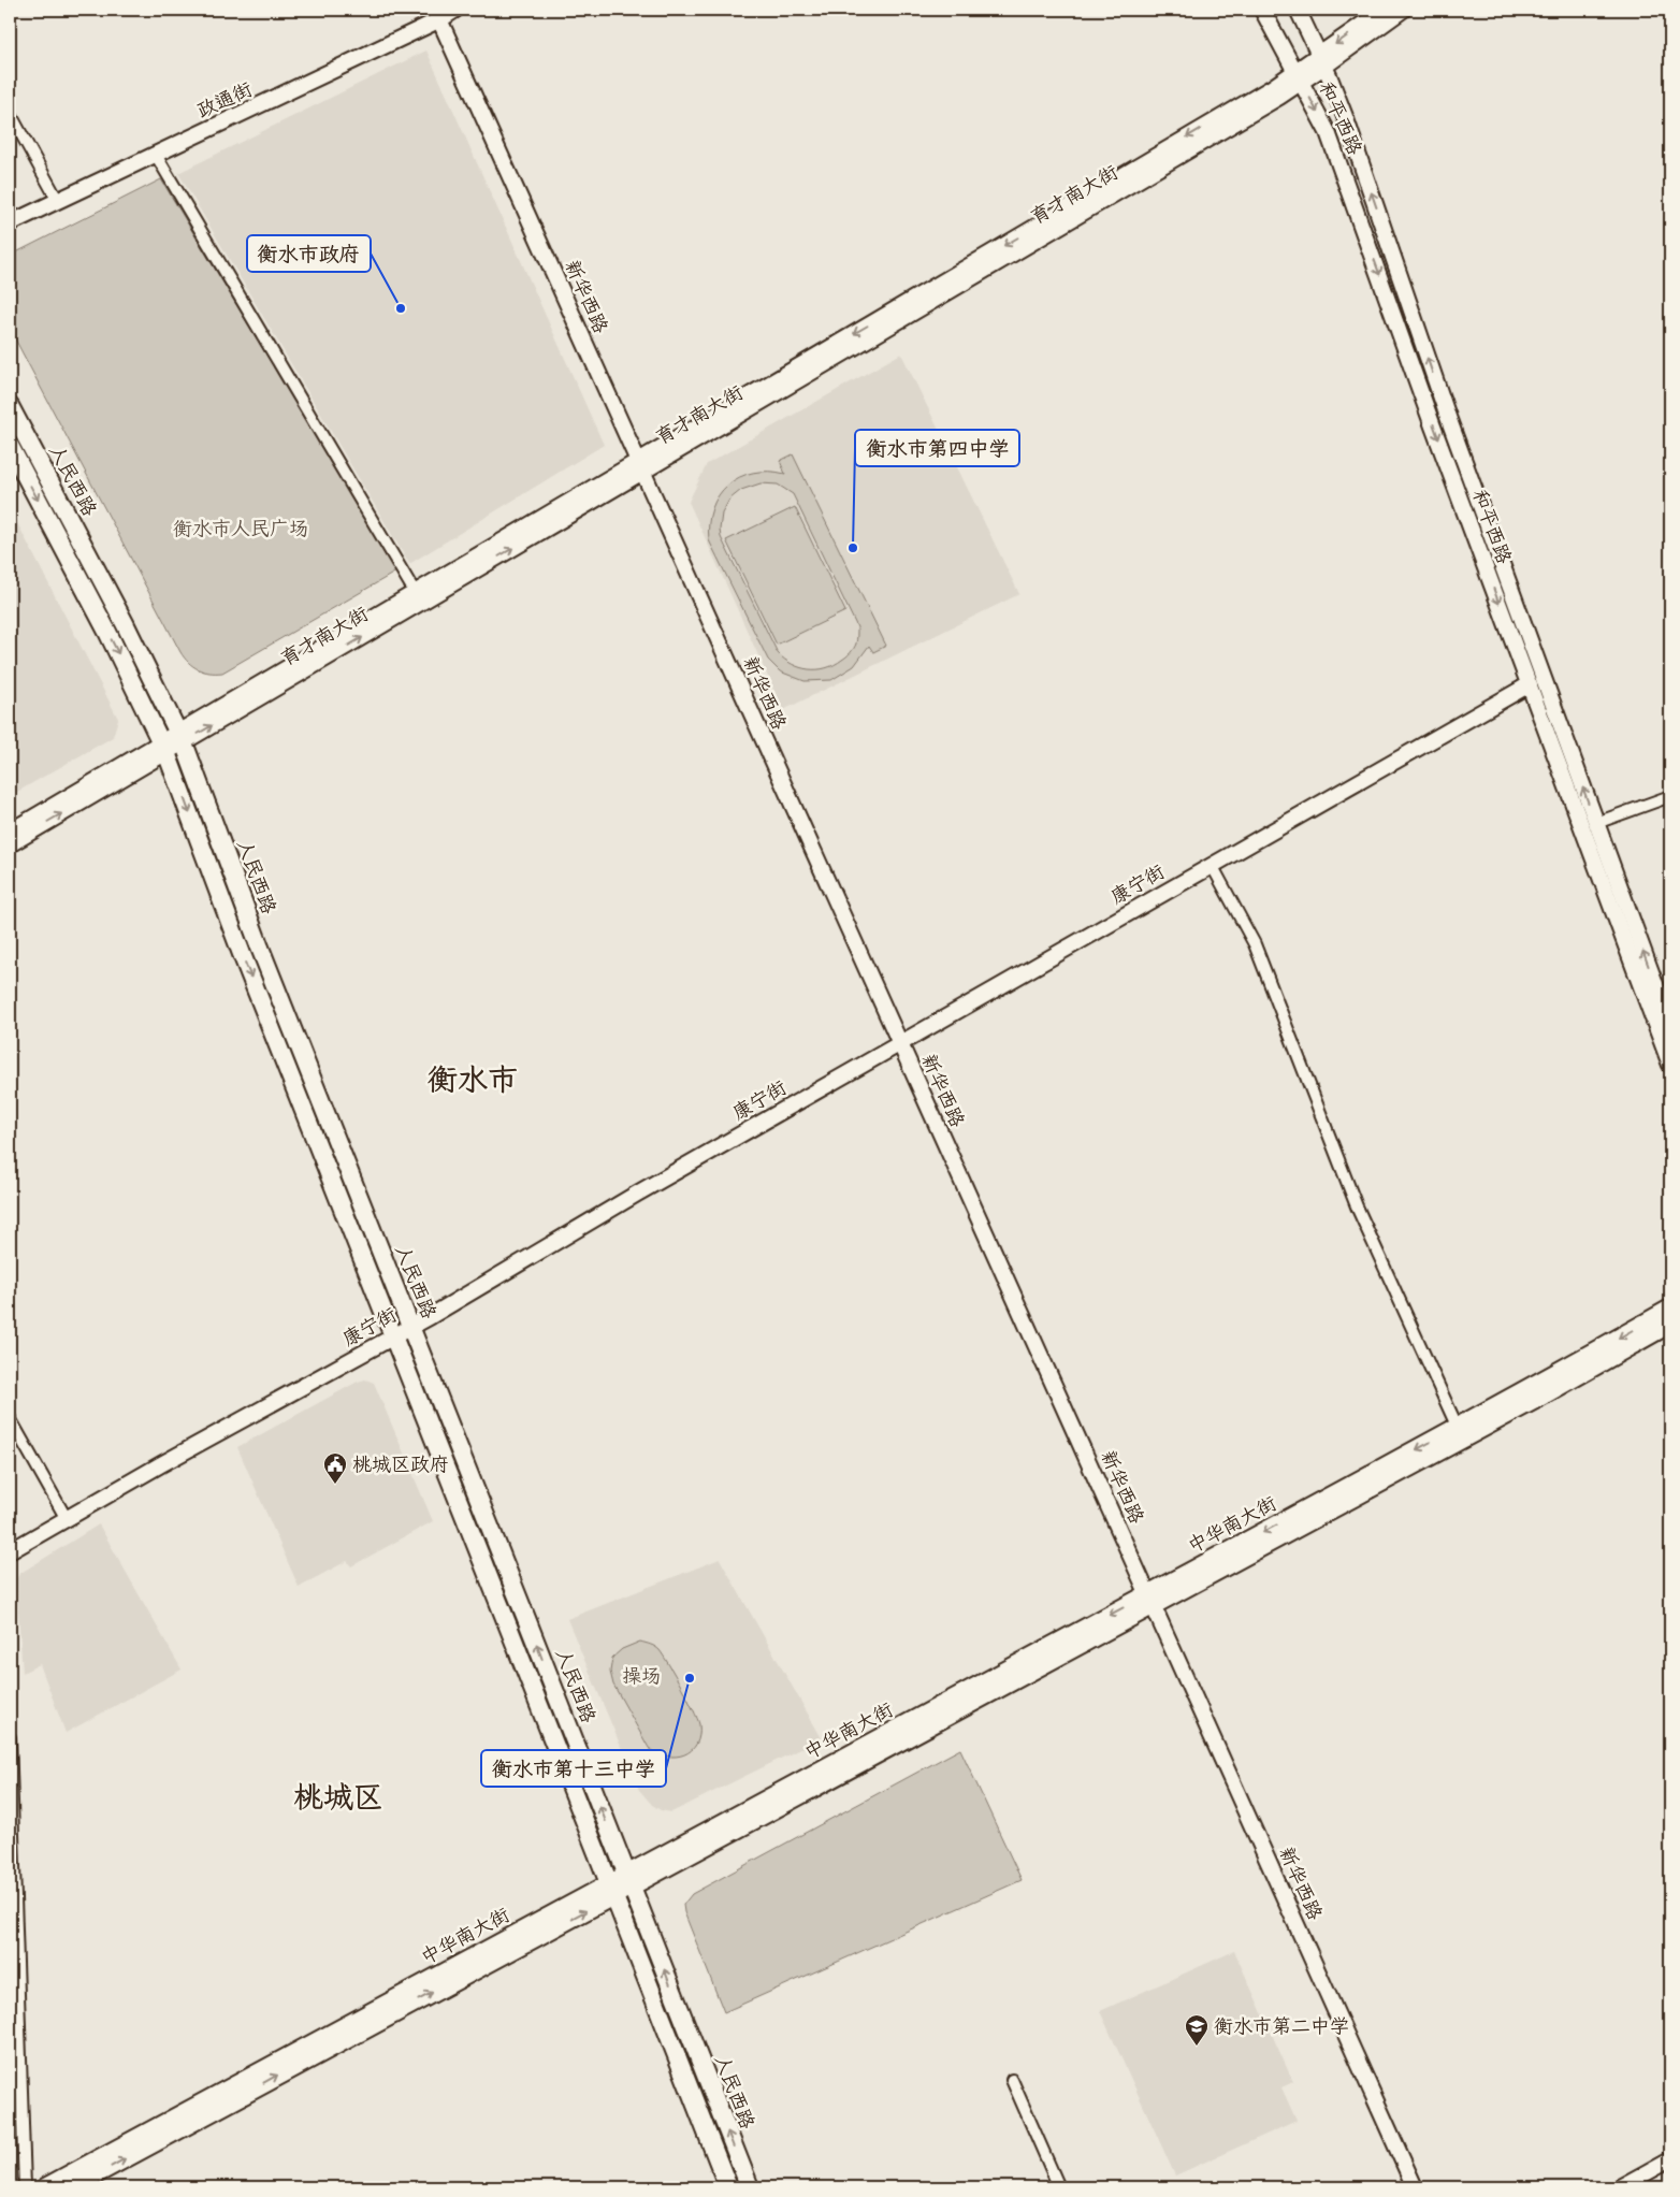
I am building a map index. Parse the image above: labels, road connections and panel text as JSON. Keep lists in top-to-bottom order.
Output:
{
  "streets": {
    "main road": ["人民西路", "中华南大街"],
    "street": [
      "政通街",
      "和平西路",
      "育才南大街",
      "新华西路",
      "康宁街"
    ]
  },
  "crossings": [
    ["政通街", "新华西路"],
    ["和平西路", "育才南大街"],
    ["和平西路", "康宁街"],
    ["育才南大街", "新华西路"],
    ["育才南大街", "人民西路"],
    ["新华西路", "康宁街"],
    ["新华西路", "中华南大街"],
    ["人民西路", "康宁街"],
    ["人民西路", "中华南大街"]
  ],
  "districts": ["衡水市", "桃城区"],
  "parks": ["衡水市人民广场", "操场"],
  "places": {
    "other": ["衡水市政府", "衡水市第四中学", "衡水市第十三中学"],
    "public building": ["桃城区政府"],
    "school or university": ["衡水市第二中学"]
  }
}
